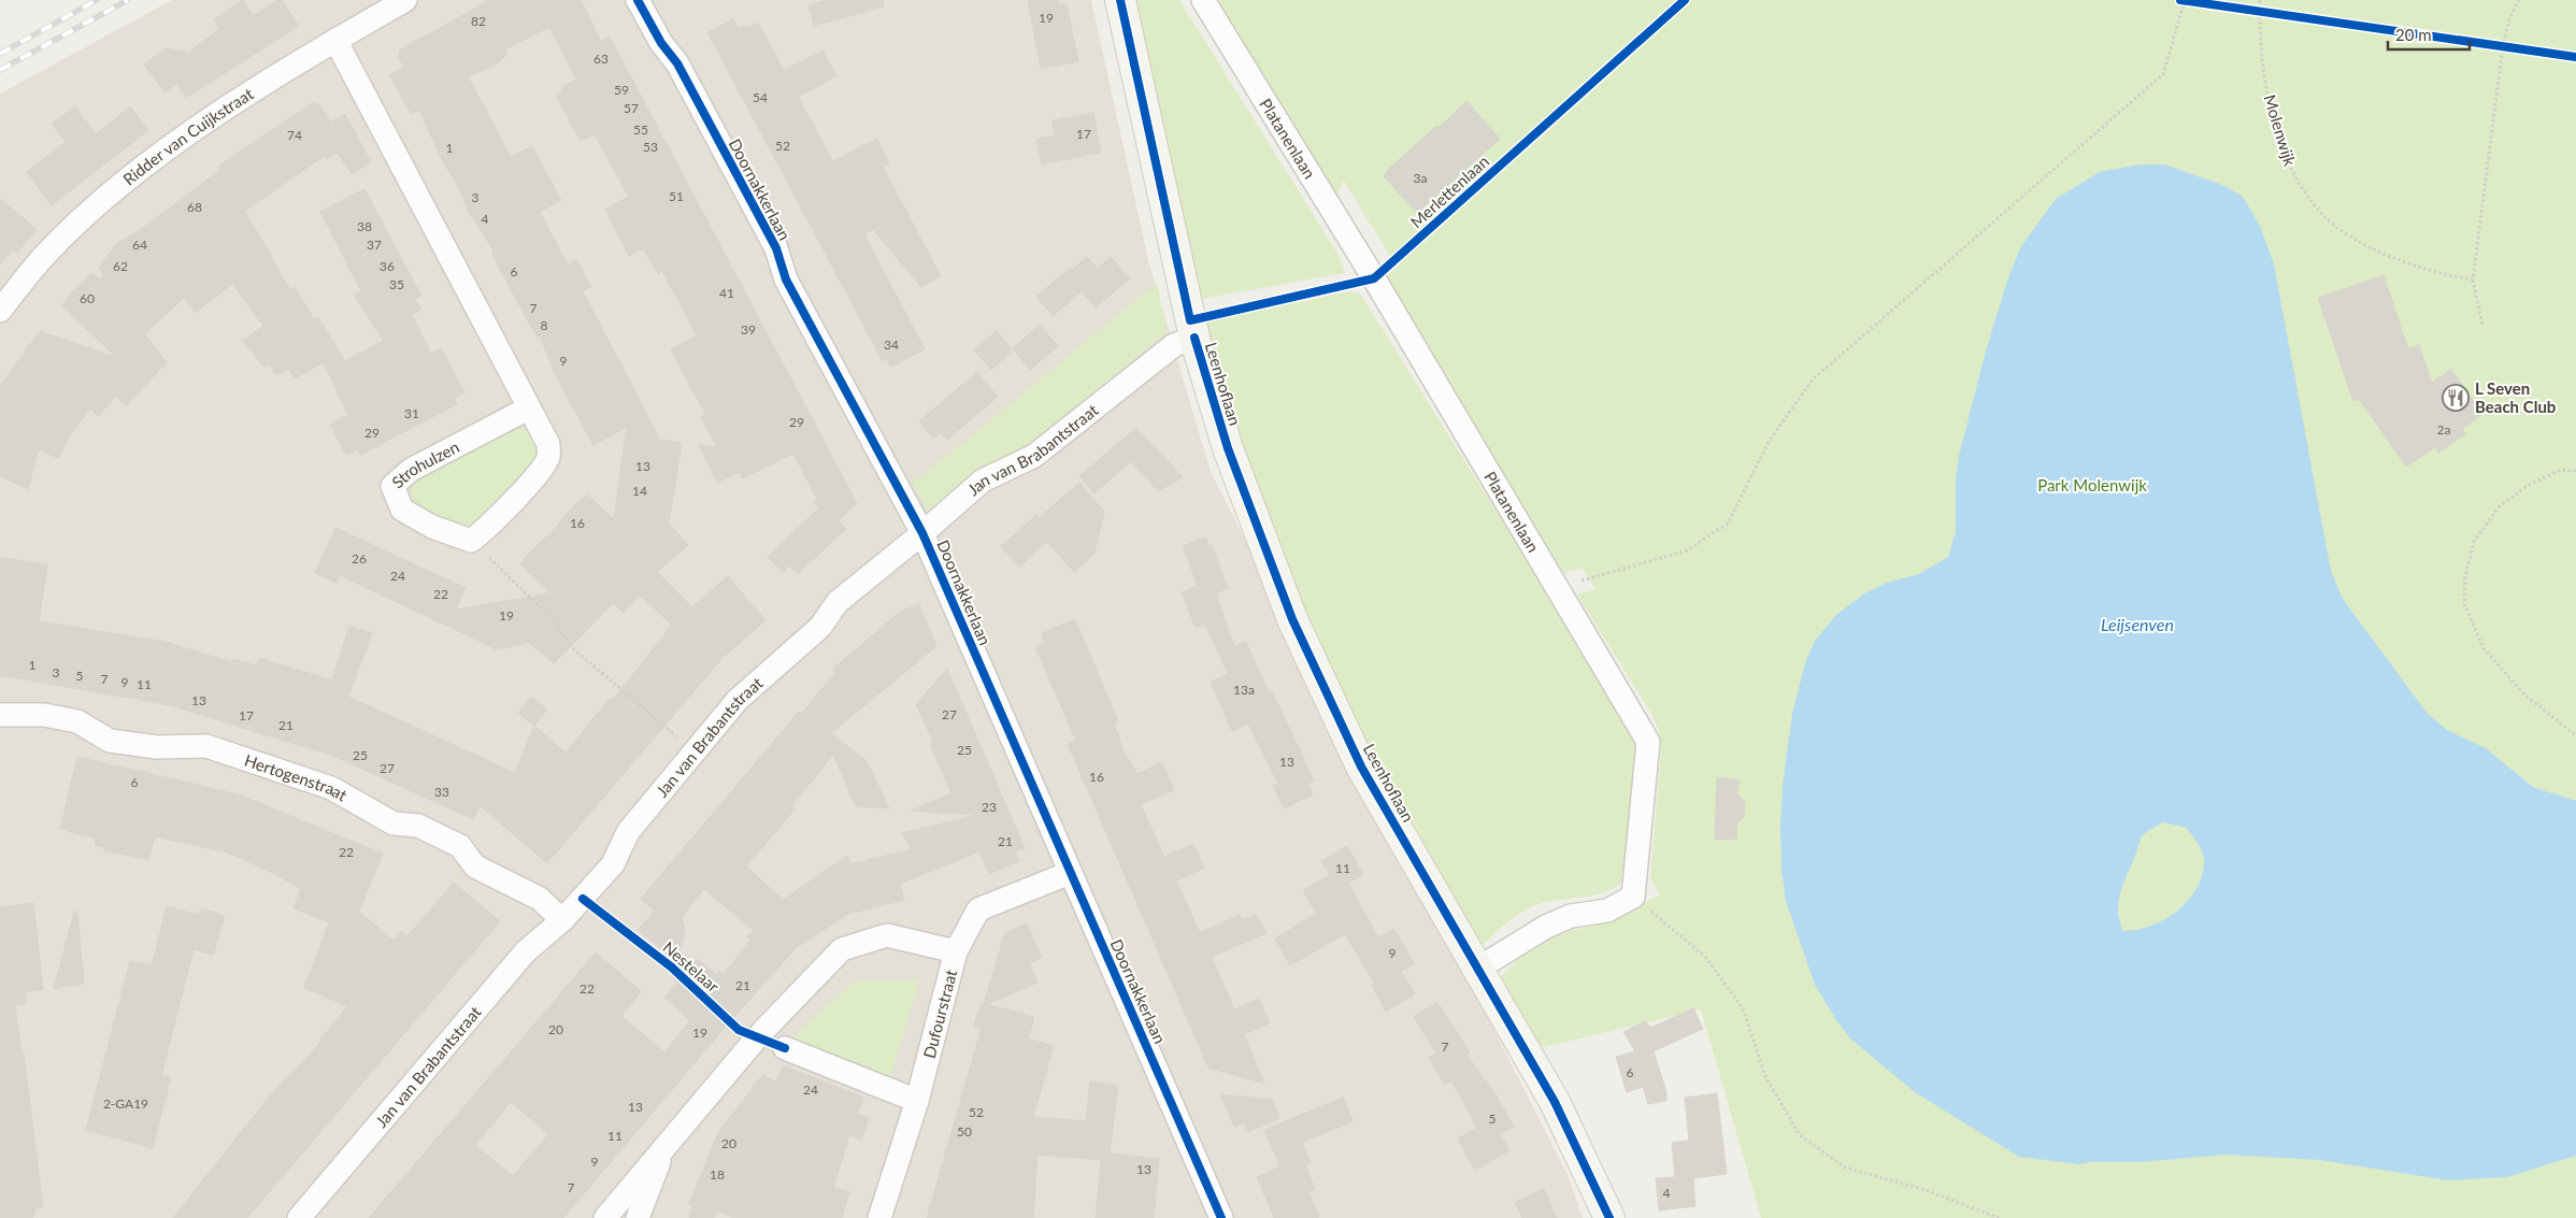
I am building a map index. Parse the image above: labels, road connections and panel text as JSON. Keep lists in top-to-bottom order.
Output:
{
  "streets": {
    "street": [
      "Ridder van Cuijkstraat",
      "Platanenlaan",
      "Doornakkerlaan",
      "Leenhoflaan",
      "Jan van Brabantstraat",
      "Strohulzen",
      "Hertogenstraat",
      "Dufourstraat"
    ],
    "path": ["Molenwijk"],
    "cycle path": ["Merlettenlaan", "Nestelaar"]
  },
  "crossings": [
    ["Doornakkerlaan", "Jan van Brabantstraat"],
    ["Doornakkerlaan", "Dufourstraat"],
    ["Leenhoflaan", "Jan van Brabantstraat"],
    ["Jan van Brabantstraat", "Hertogenstraat"]
  ],
  "water": ["Leijsenven"],
  "parks": ["Park Molenwijk"],
  "places": {
    "restaurant": ["L Seven Beach Club"]
  },
  "house_numbers": [
    "19",
    "82",
    "63",
    "59",
    "54",
    "57",
    "55",
    "17",
    "74",
    "52",
    "53",
    "1",
    "3a",
    "51",
    "3",
    "68",
    "4",
    "38",
    "64",
    "37",
    "62",
    "36",
    "6",
    "35",
    "41",
    "60",
    "7",
    "8",
    "39",
    "34",
    "9",
    "31",
    "29",
    "2a",
    "29",
    "13",
    "14",
    "16",
    "26",
    "24",
    "22",
    "19",
    "1",
    "3",
    "5",
    "7",
    "9",
    "11",
    "13a",
    "13",
    "27",
    "17",
    "21",
    "25",
    "25",
    "13",
    "27",
    "16",
    "6",
    "33",
    "23",
    "21",
    "22",
    "11",
    "9",
    "21",
    "22",
    "20",
    "19",
    "7",
    "6",
    "24",
    "2-GA19",
    "13",
    "52",
    "5",
    "50",
    "11",
    "20",
    "9",
    "13",
    "18",
    "7",
    "4"
  ],
  "scale_bar": "20 m"
}
